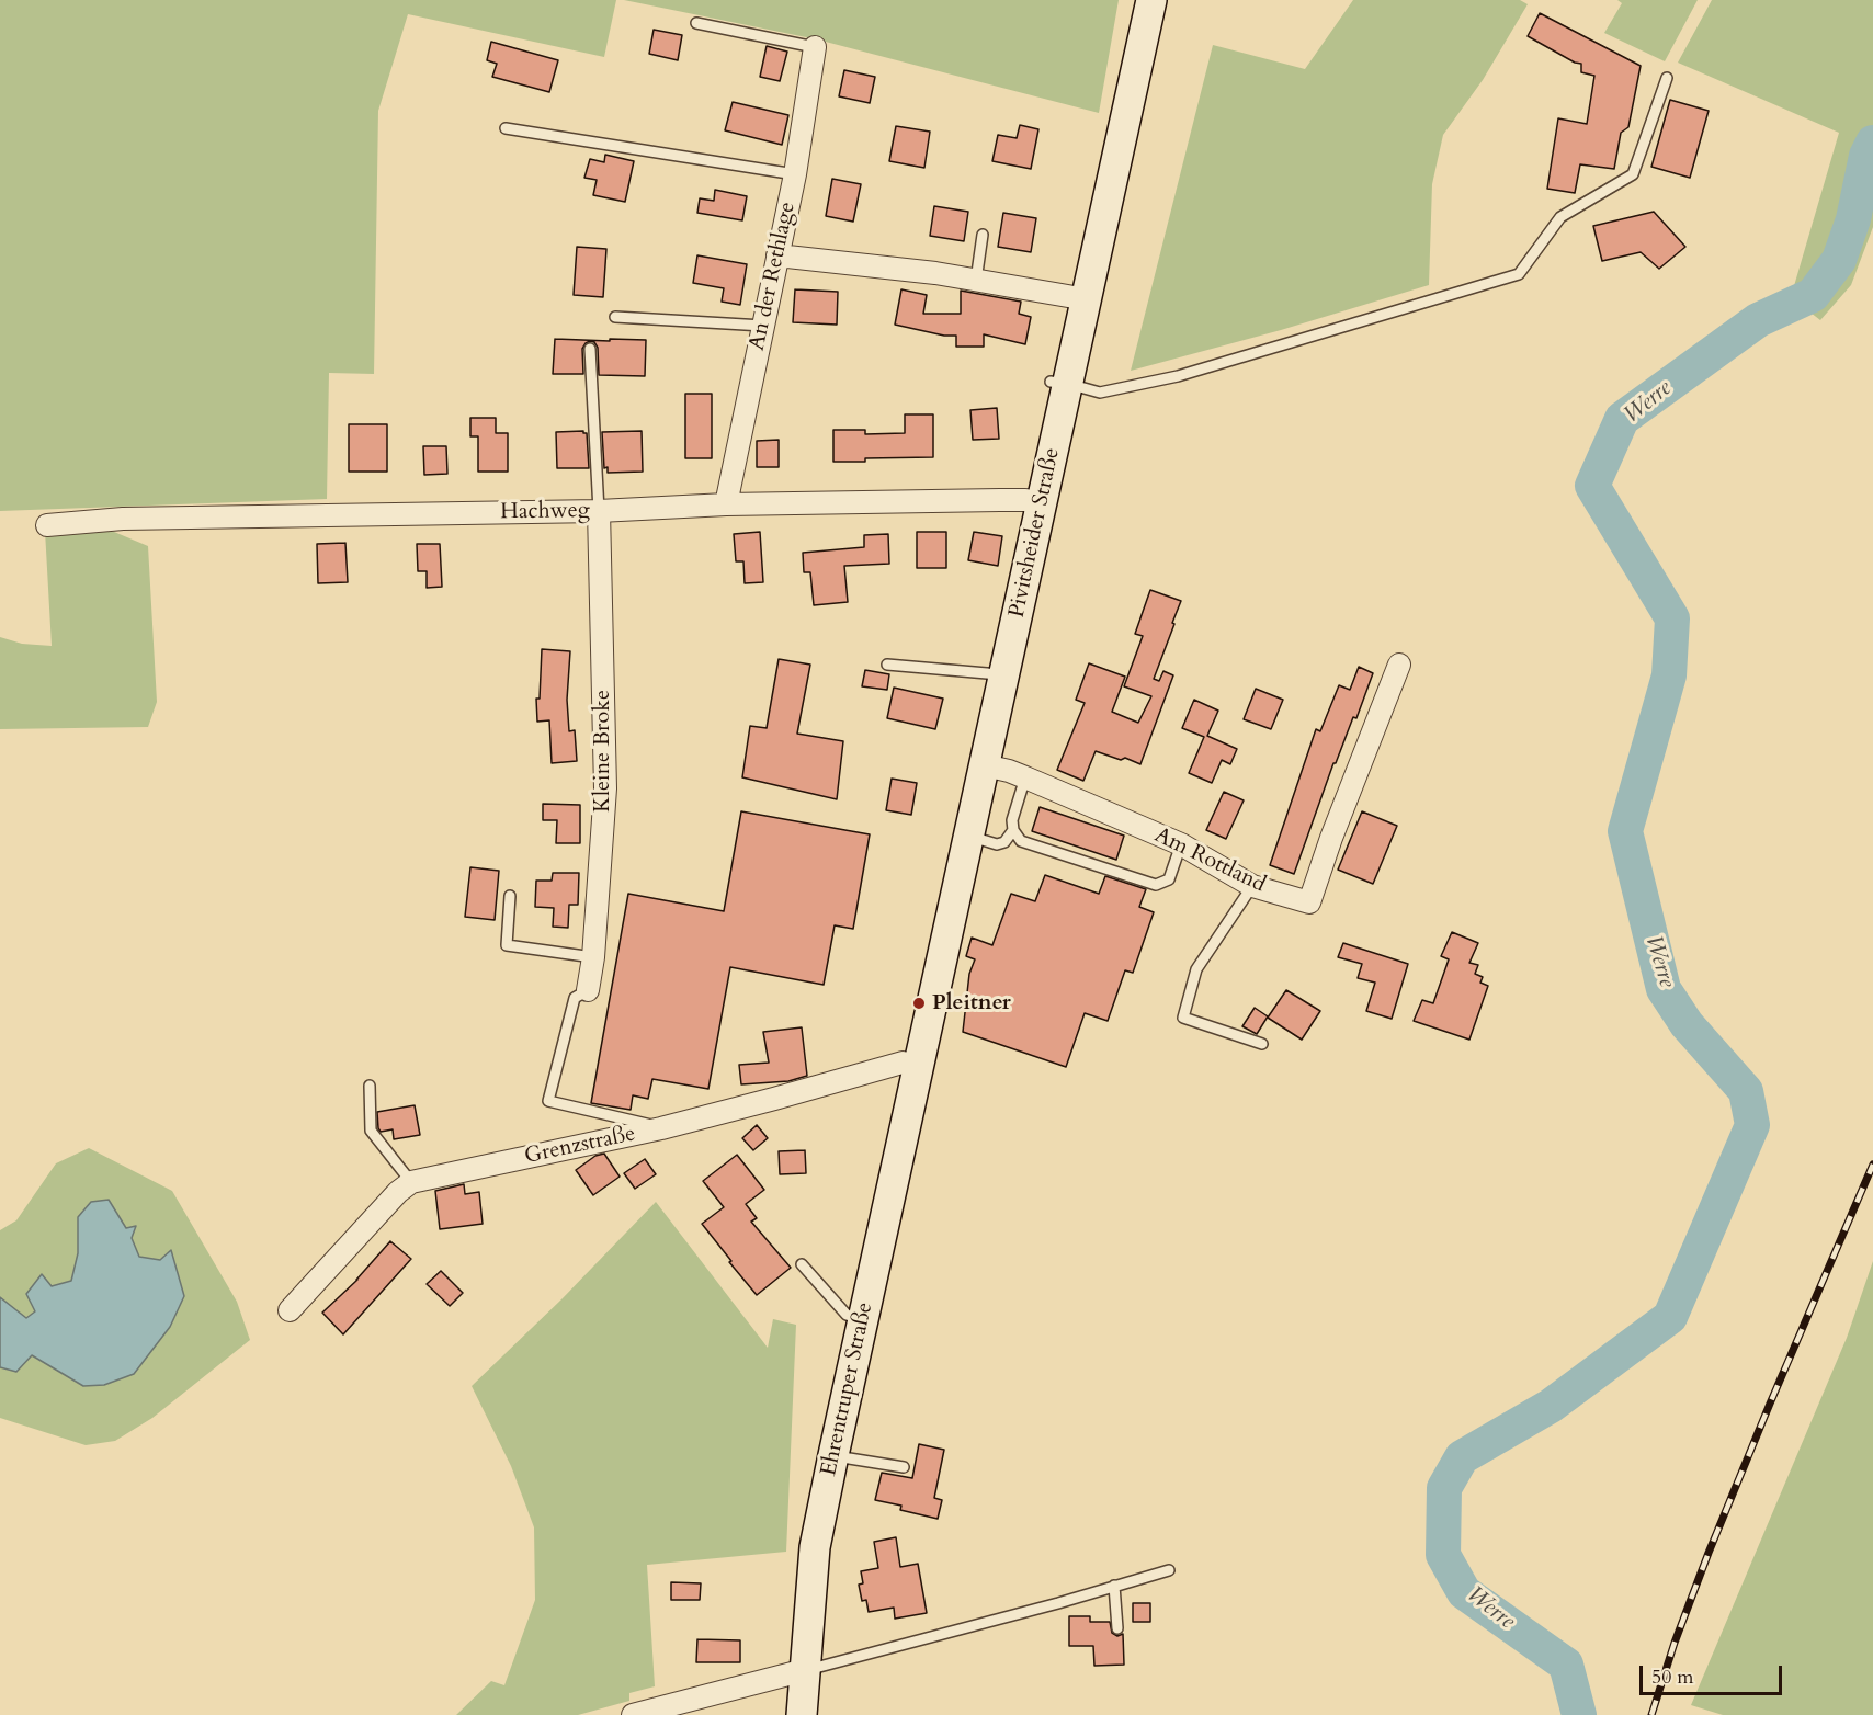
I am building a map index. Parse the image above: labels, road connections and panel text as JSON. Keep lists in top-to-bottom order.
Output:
{
  "streets": {
    "main road": ["Pivitsheider Straße", "Ehrentruper Straße"],
    "street": [
      "An der Rethlage",
      "Hachweg",
      "Kleine Broke",
      "Am Rottland",
      "Grenzstraße"
    ]
  },
  "crossings": [
    ["An der Rethlage", "Hachweg"],
    ["Hachweg", "Pivitsheider Straße"],
    ["Hachweg", "Kleine Broke"],
    ["Pivitsheider Straße", "Am Rottland"],
    ["Pivitsheider Straße", "Grenzstraße"],
    ["Pivitsheider Straße", "Ehrentruper Straße"],
    ["Grenzstraße", "Ehrentruper Straße"]
  ],
  "water": ["Werre"],
  "places": ["Pleitner"],
  "scale_bar": "50 m"
}
